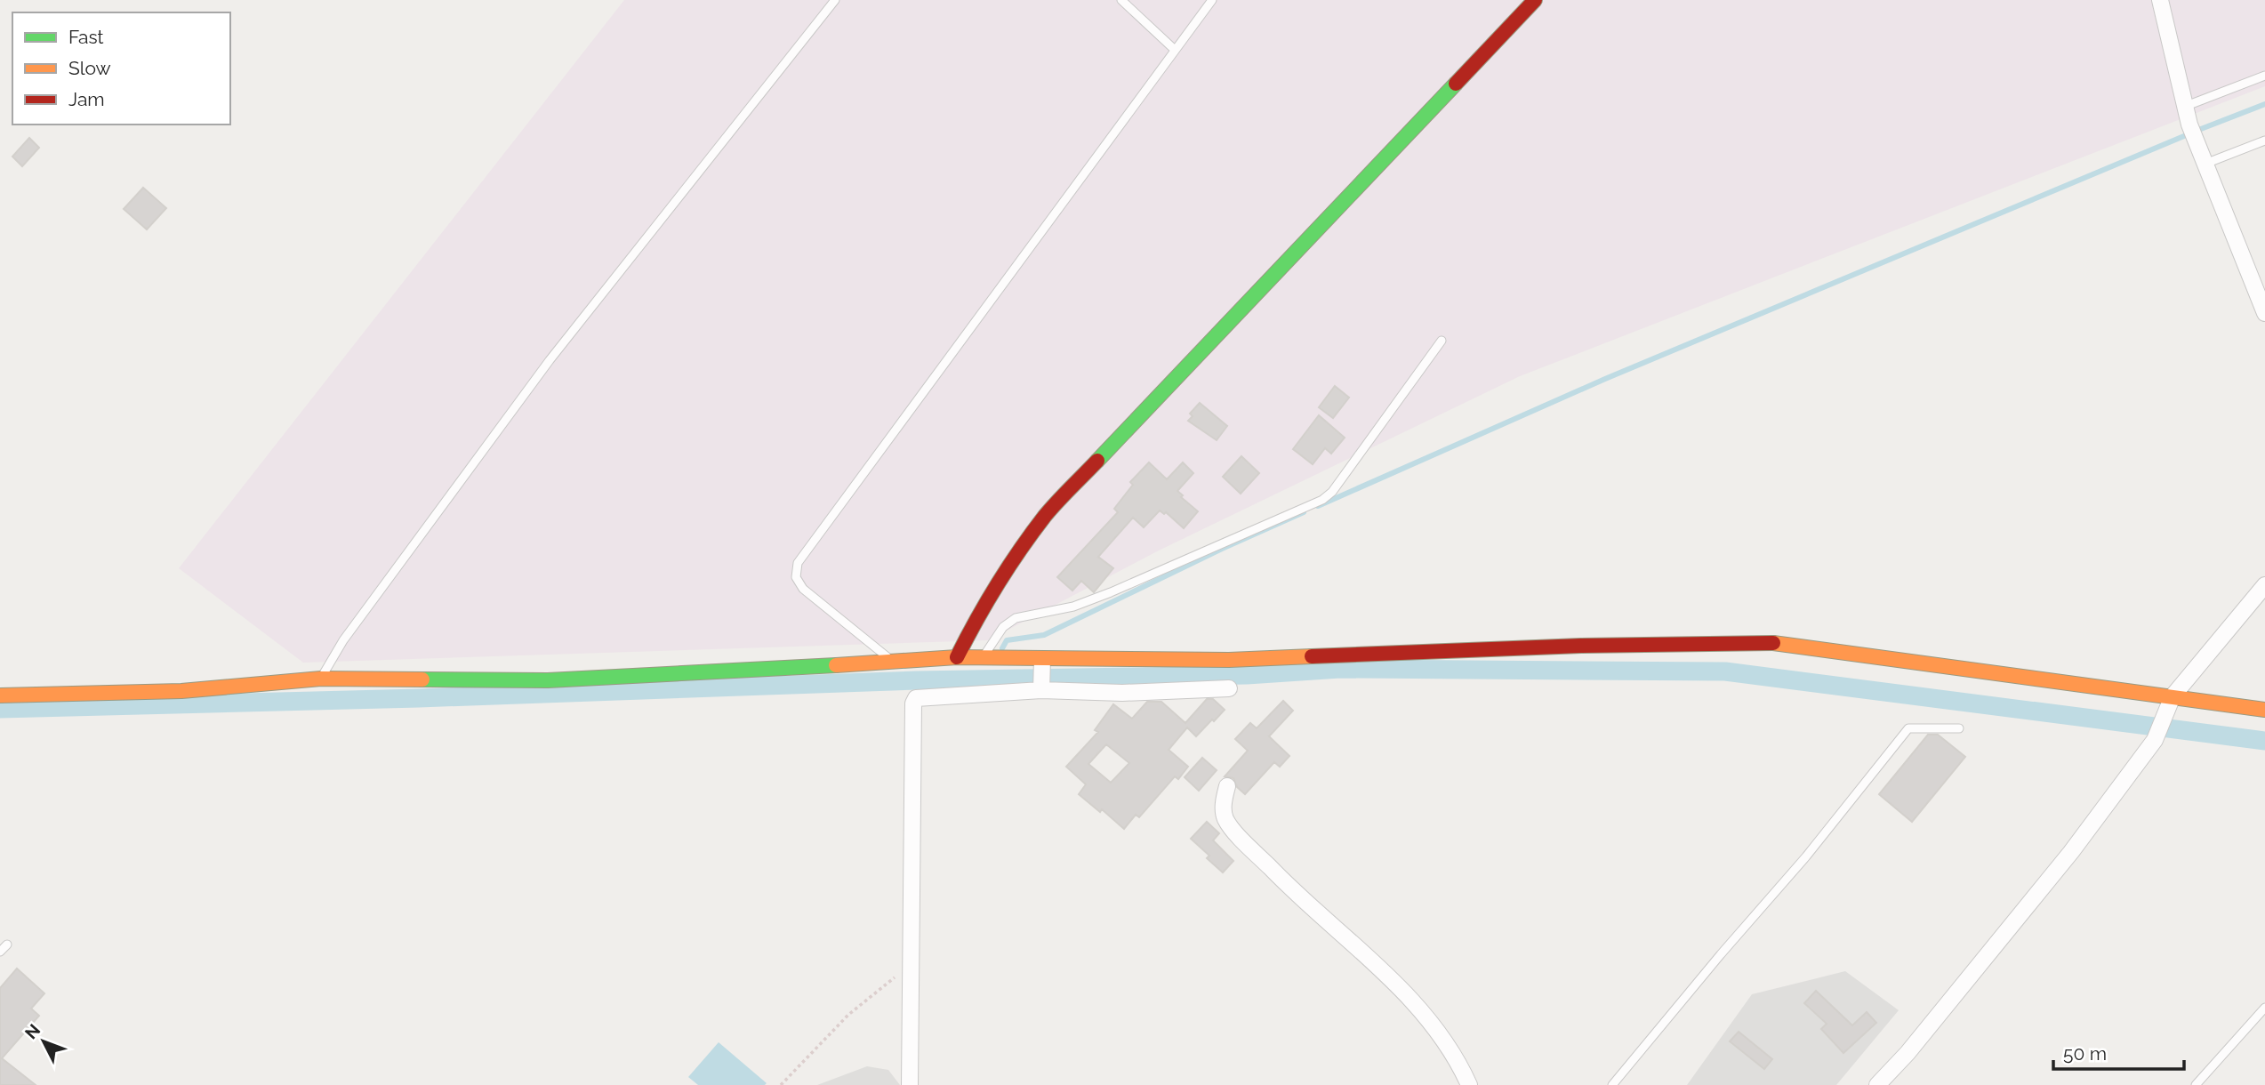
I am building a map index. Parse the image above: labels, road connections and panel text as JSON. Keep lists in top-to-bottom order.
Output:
{
  "legend": ["Fast", "Slow", "Jam"],
  "scale_bar": "50 m",
  "north": "top left"
}
